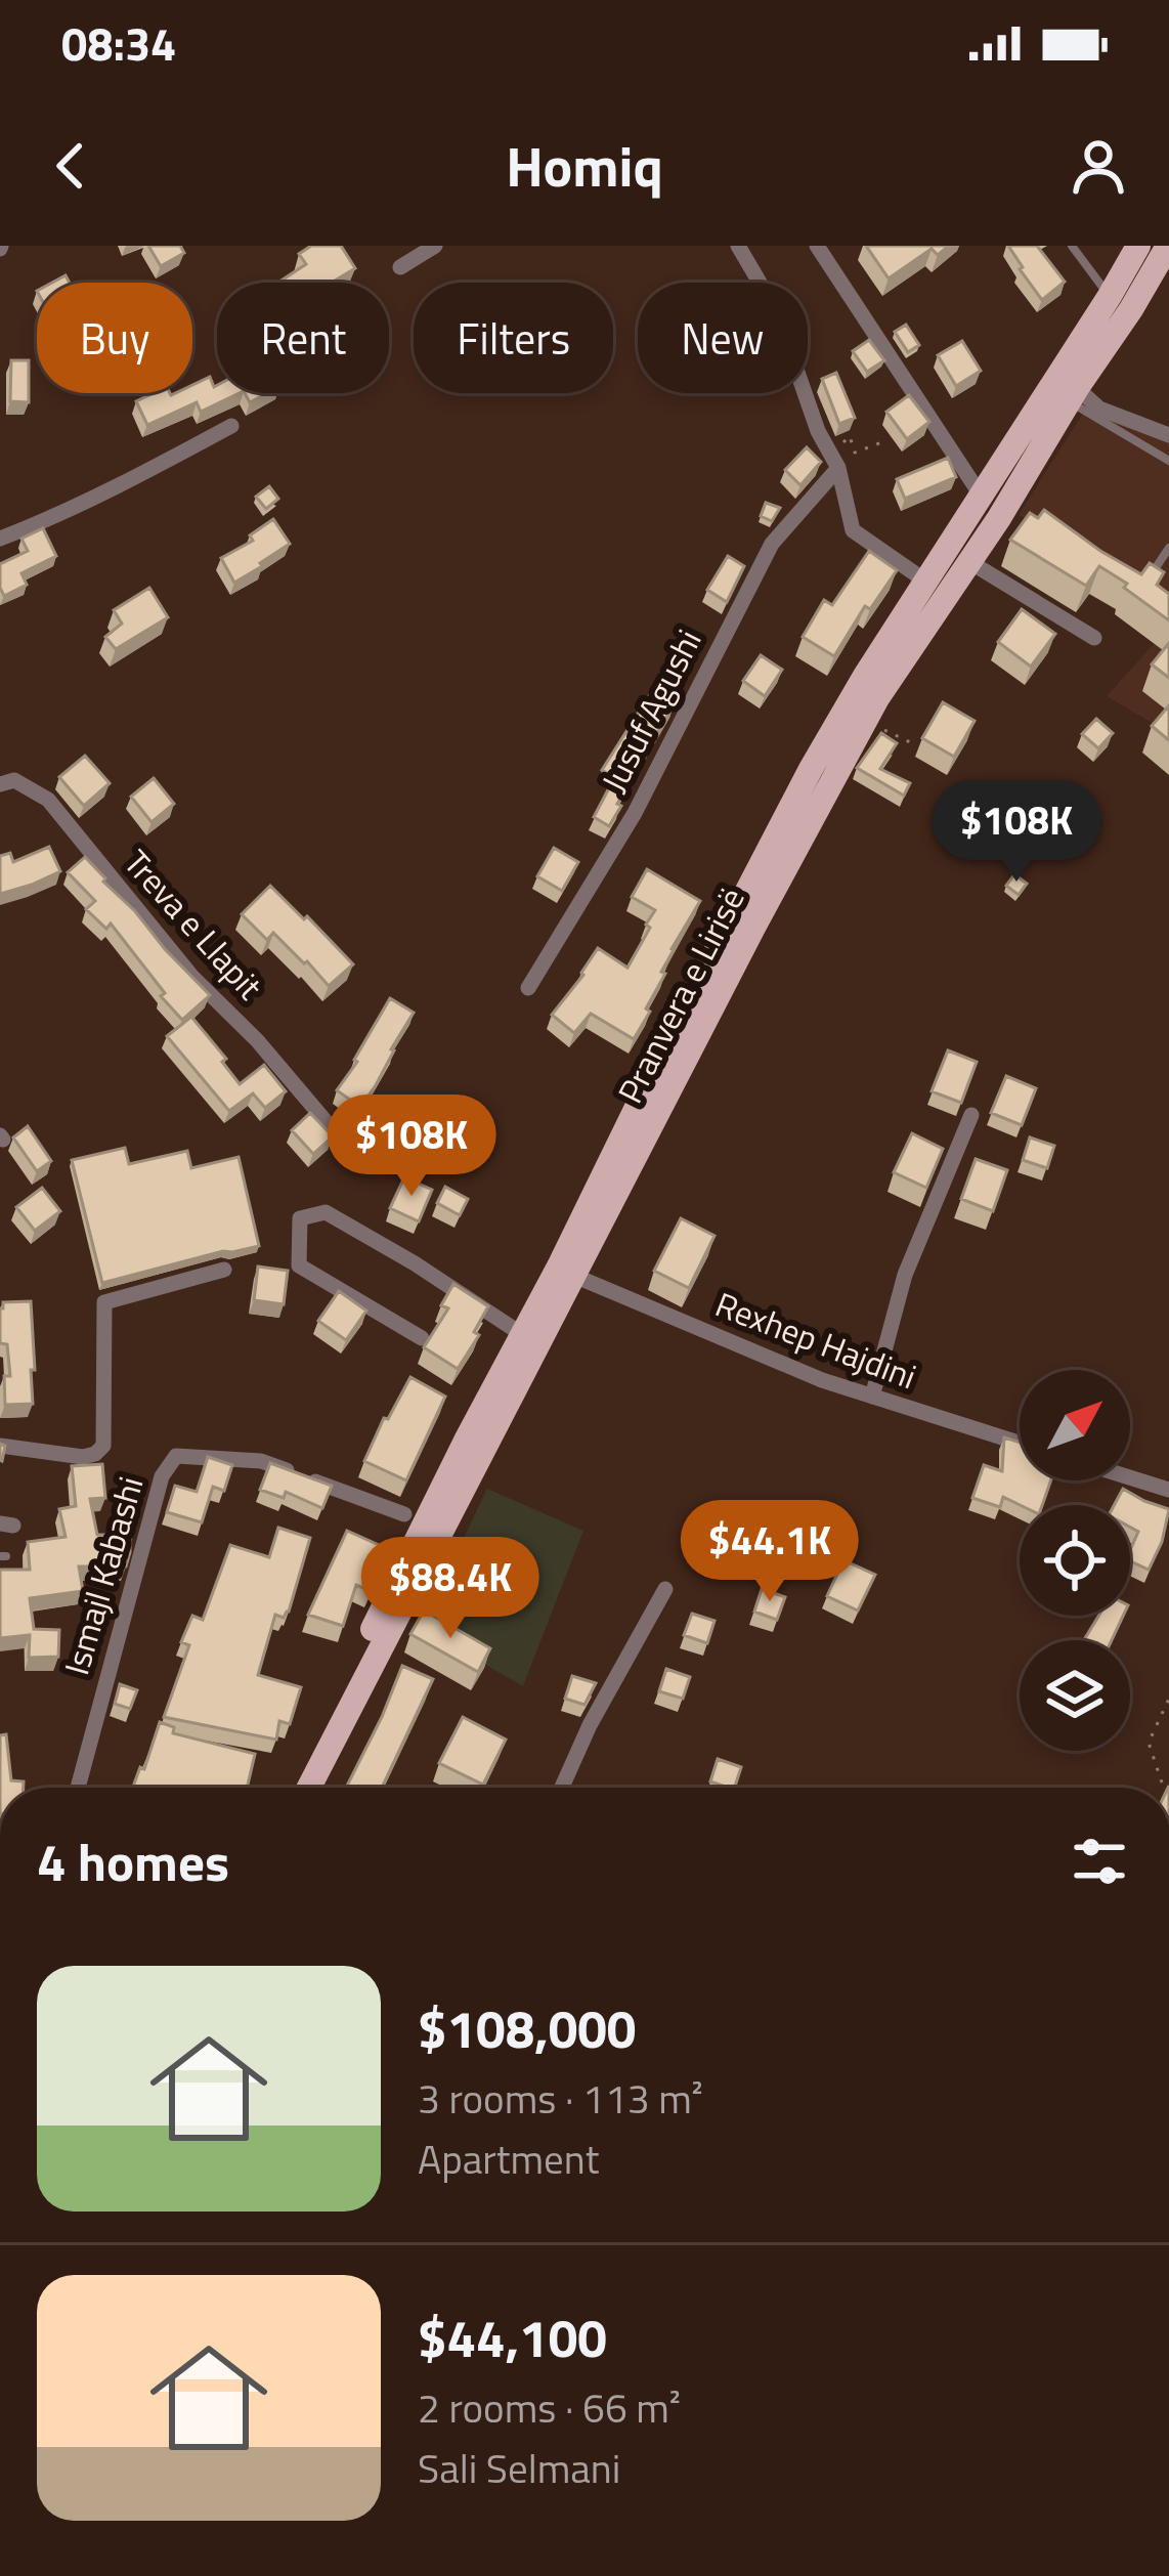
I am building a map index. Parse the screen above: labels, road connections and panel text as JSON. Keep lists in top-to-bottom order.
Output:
{
  "streets": {
    "main road": ["Pranvera e Lirisë"],
    "street": [
      "Jusuf Agushi",
      "Treva e Llapit",
      "Rexhep Hajdini",
      "Ismajl Kabashi"
    ]
  },
  "crossings": [
    ["Pranvera e Lirisë", "Rexhep Hajdini"]
  ],
  "north": "top right",
  "page": {
    "status": "08:34",
    "header": "Homiq",
    "chip": [
      "Buy",
      "Rent",
      "Filters",
      "New"
    ],
    "price": [
      "$108K",
      "$108K",
      "$44.1K",
      "$88.4K"
    ],
    "heading": "4 homes",
    "list": [
      {
        "name": "$108,000",
        "note": "3 rooms · 113 m² · Apartment"
      },
      {
        "name": "$44,100",
        "note": "2 rooms · 66 m² · Sali Selmani"
      }
    ]
  }
}
